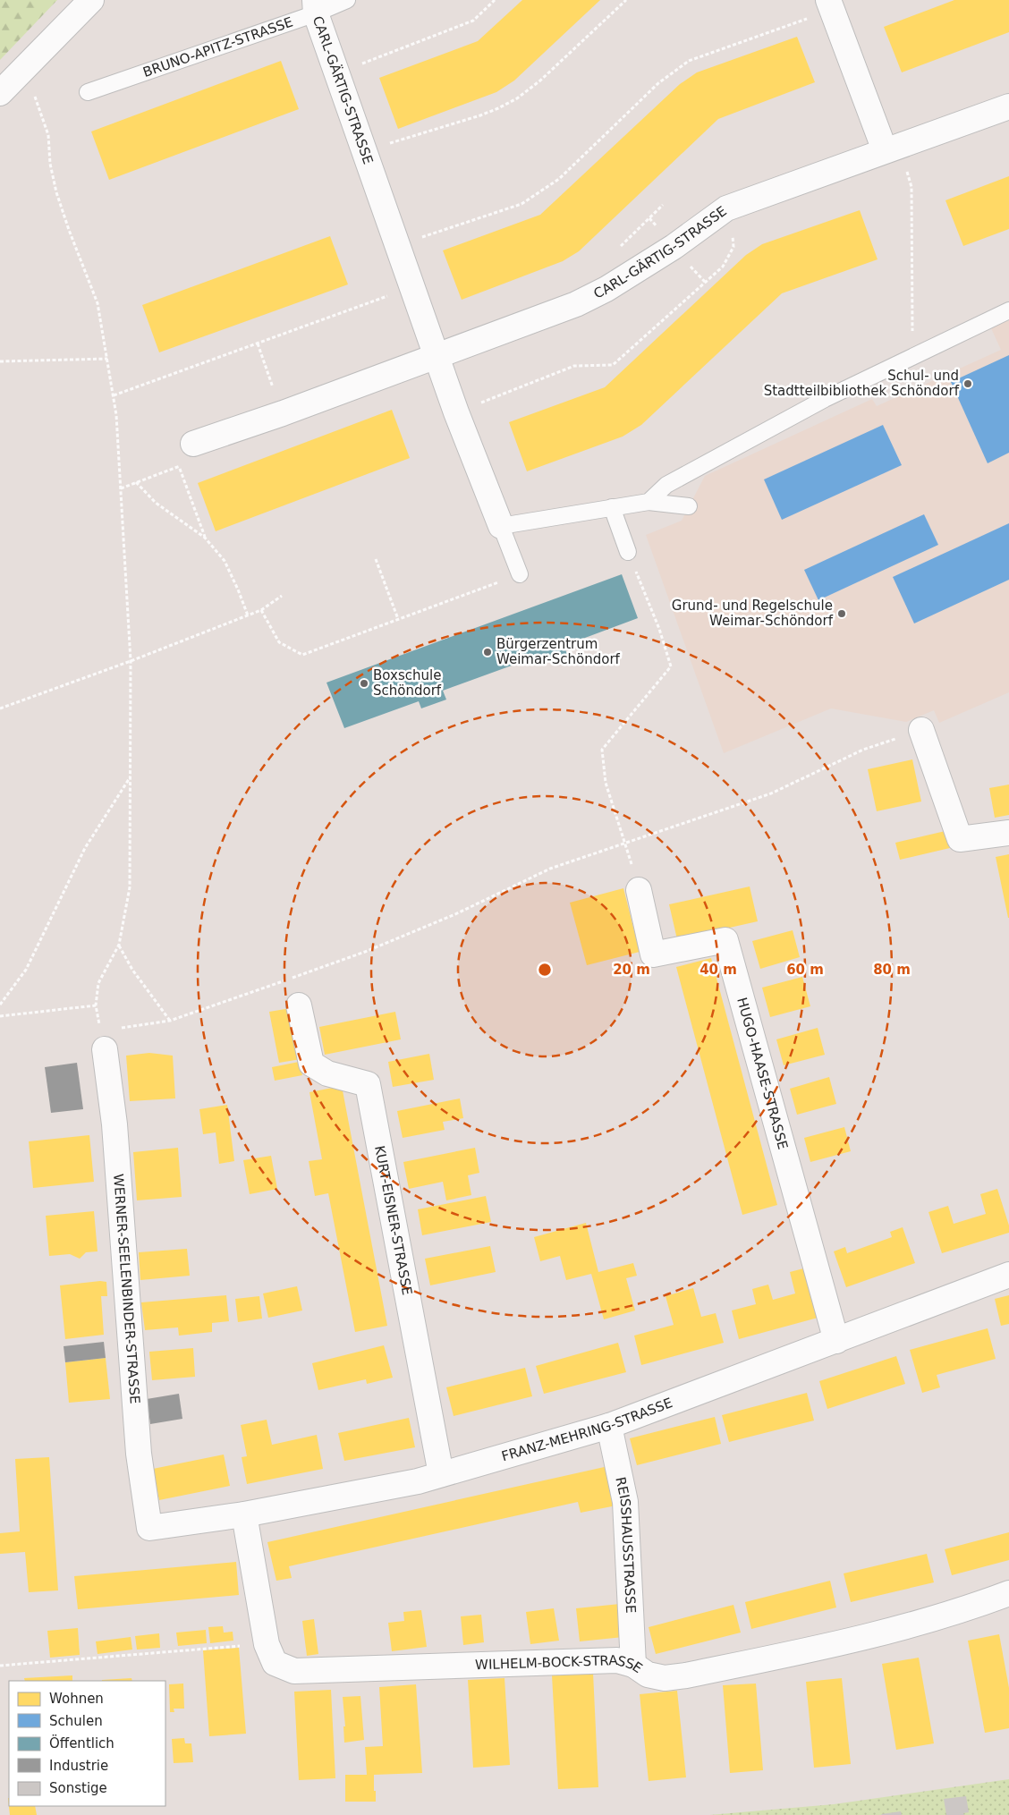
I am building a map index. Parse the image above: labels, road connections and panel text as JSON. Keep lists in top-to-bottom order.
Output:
{
  "streets": {
    "street": [
      "CARL-GÄRTIG-STRASSE",
      "HUGO-HAASE-STRASSE",
      "KURT-EISNER-STRASSE",
      "WERNER-SEELENBINDER-STRASSE",
      "FRANZ-MEHRING-STRASSE",
      "REISSHAUSSTRASSE",
      "WILHELM-BOCK-STRASSE"
    ],
    "lane": ["BRUNO-APITZ-STRASSE"]
  },
  "crossings": [
    ["BRUNO-APITZ-STRASSE", "CARL-GÄRTIG-STRASSE"],
    ["HUGO-HAASE-STRASSE", "FRANZ-MEHRING-STRASSE"],
    ["KURT-EISNER-STRASSE", "FRANZ-MEHRING-STRASSE"],
    ["WERNER-SEELENBINDER-STRASSE", "FRANZ-MEHRING-STRASSE"],
    ["FRANZ-MEHRING-STRASSE", "REISSHAUSSTRASSE"],
    ["FRANZ-MEHRING-STRASSE", "WILHELM-BOCK-STRASSE"],
    ["REISSHAUSSTRASSE", "WILHELM-BOCK-STRASSE"]
  ],
  "places": [
    "Schul- und Stadtteilbibliothek Schöndorf",
    "Grund- und Regelschule Weimar-Schöndorf",
    "Bürgerzentrum Weimar-Schöndorf",
    "Boxschule Schöndorf"
  ],
  "legend": [
    "Wohnen",
    "Schulen",
    "Öffentlich",
    "Industrie",
    "Sonstige"
  ],
  "rings": [
    "20 m",
    "40 m",
    "60 m",
    "80 m"
  ]
}
